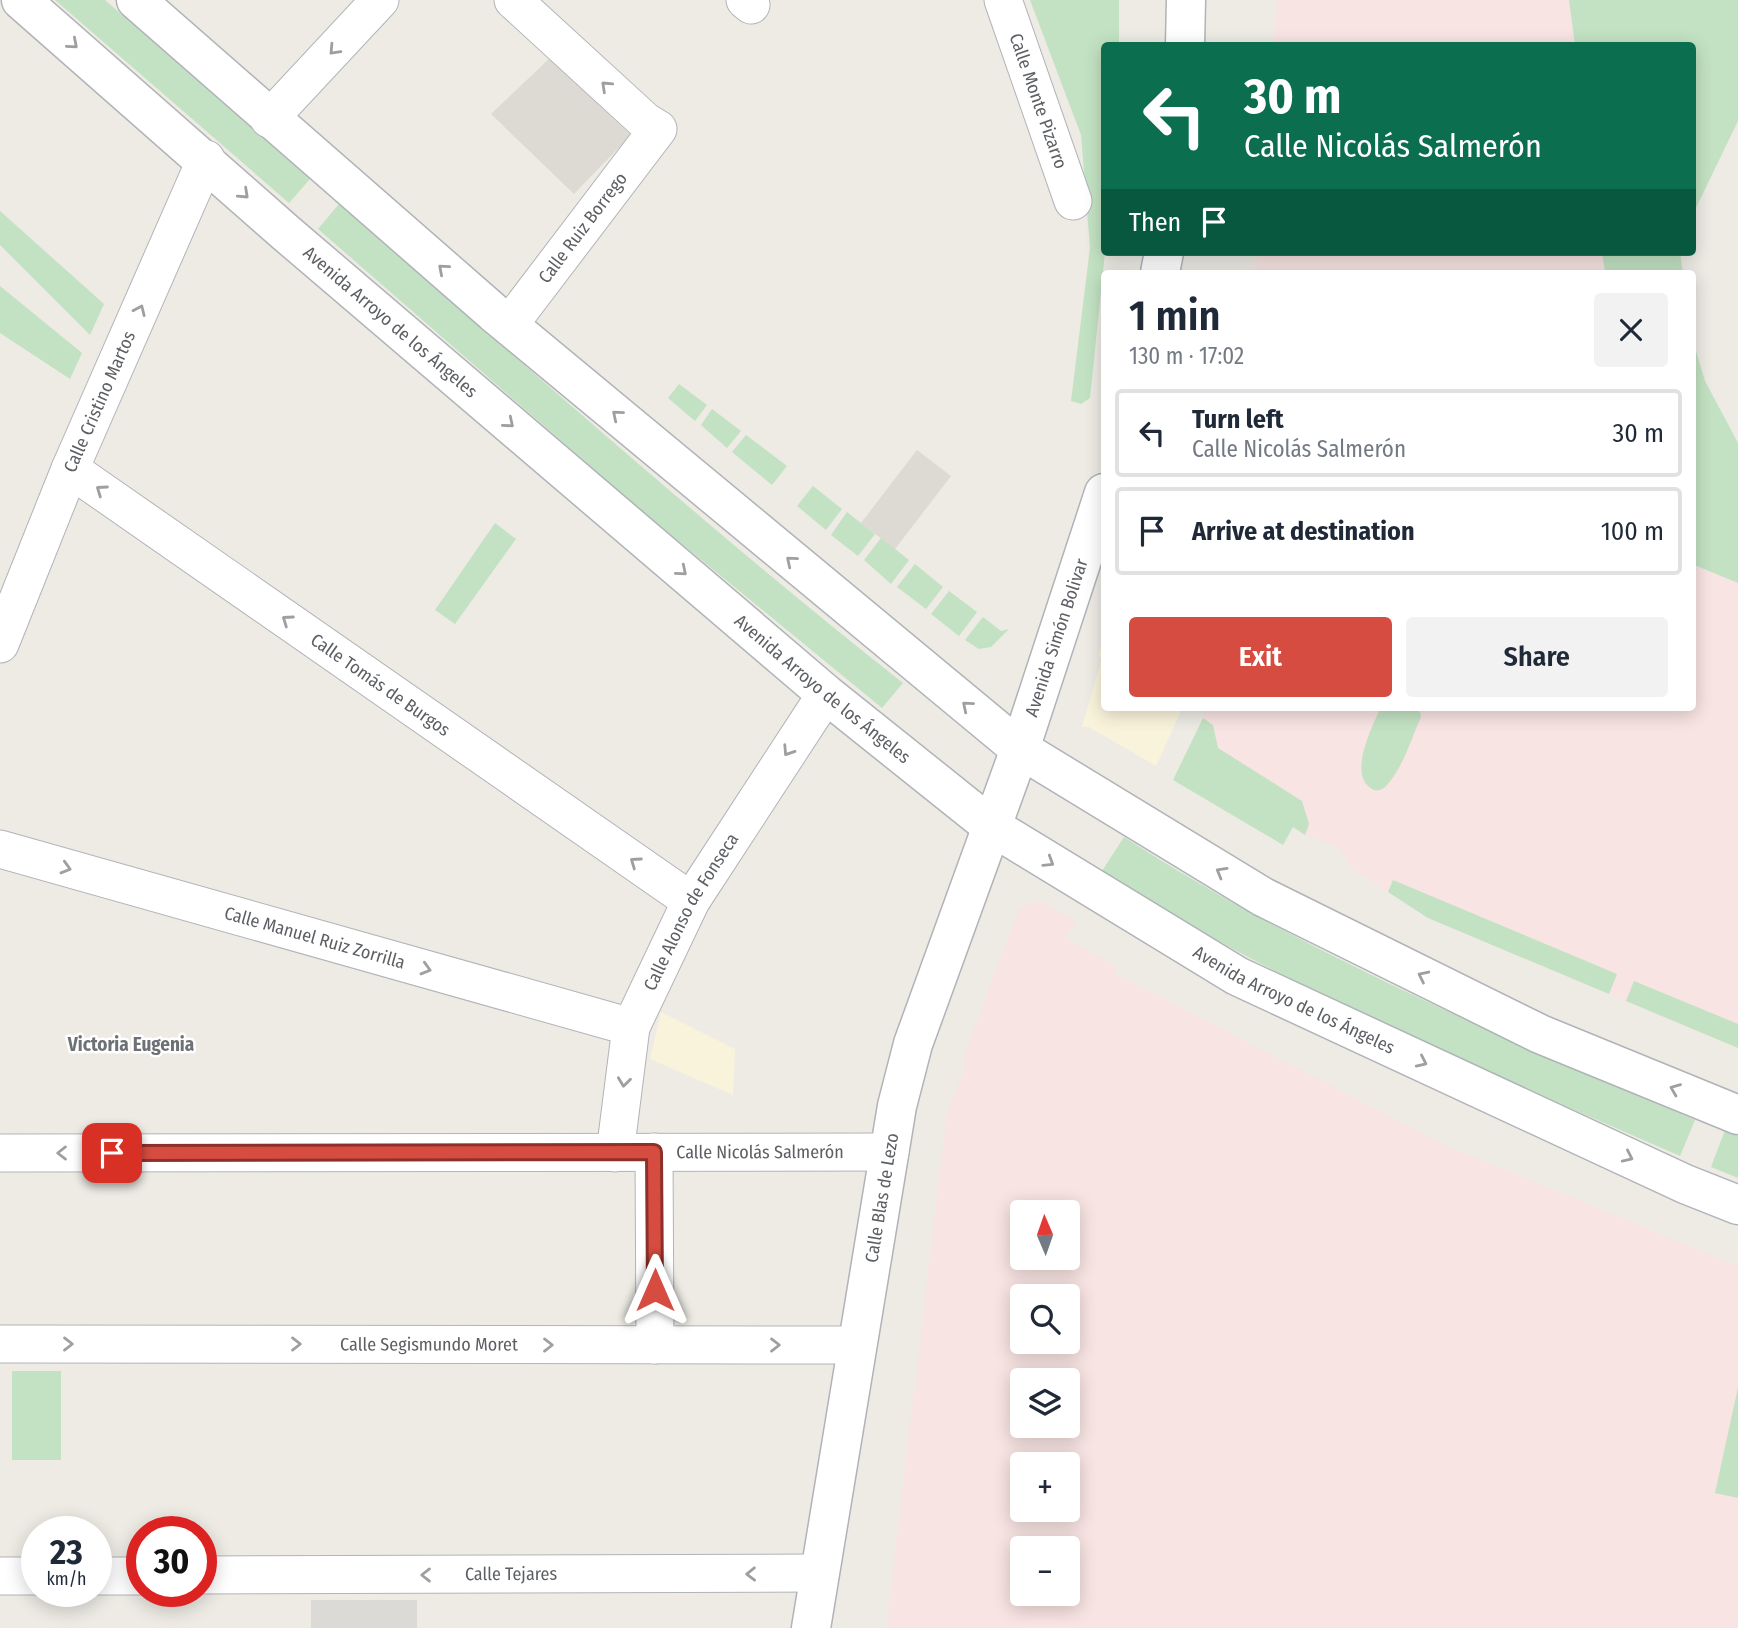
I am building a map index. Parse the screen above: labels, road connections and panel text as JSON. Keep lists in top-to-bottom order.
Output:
{
  "streets": {
    "main road": ["Avenida Arroyo de los Ángeles", "Avenida Simón Bolivar", "Calle Blas de Lezo"],
    "street": [
      "Calle Monte Pizarro",
      "Calle Ruiz Borrego",
      "Calle Cristino Martos",
      "Calle Tomás de Burgos",
      "Calle Alonso de Fonseca",
      "Calle Manuel Ruiz Zorrilla",
      "Calle Nicolás Salmerón",
      "Calle Segismundo Moret",
      "Calle Tejares"
    ]
  },
  "crossings": [
    ["Avenida Arroyo de los Ángeles", "Calle Cristino Martos"],
    ["Avenida Arroyo de los Ángeles", "Calle Alonso de Fonseca"],
    ["Avenida Arroyo de los Ángeles", "Calle Blas de Lezo"],
    ["Calle Cristino Martos", "Calle Tomás de Burgos"],
    ["Avenida Simón Bolivar", "Calle Blas de Lezo"],
    ["Calle Tomás de Burgos", "Calle Alonso de Fonseca"],
    ["Calle Alonso de Fonseca", "Calle Manuel Ruiz Zorrilla"],
    ["Calle Alonso de Fonseca", "Calle Nicolás Salmerón"],
    ["Calle Nicolás Salmerón", "Calle Blas de Lezo"],
    ["Calle Blas de Lezo", "Calle Segismundo Moret"],
    ["Calle Blas de Lezo", "Calle Tejares"]
  ],
  "one_way": [
    "Calle Cristino Martos",
    "Calle Tomás de Burgos",
    "Calle Alonso de Fonseca",
    "Calle Manuel Ruiz Zorrilla",
    "Calle Nicolás Salmerón",
    "Calle Segismundo Moret",
    "Calle Tejares"
  ],
  "districts": ["Victoria Eugenia"],
  "north": "top",
  "page": {
    "turn": ["30 m", "Calle Nicolás Salmerón"],
    "then": "Then",
    "heading": ["1 min", "130 m · 17:02"],
    "list": [
      {
        "name": "Turn left",
        "note": "Calle Nicolás Salmerón",
        "value": "30 m"
      },
      {
        "name": "Arrive at destination",
        "value": "100 m"
      }
    ],
    "buttons": ["Exit", "Share"],
    "map_buttons": ["+", "−"],
    "speed": "23 km/h",
    "limit": "30"
  }
}
